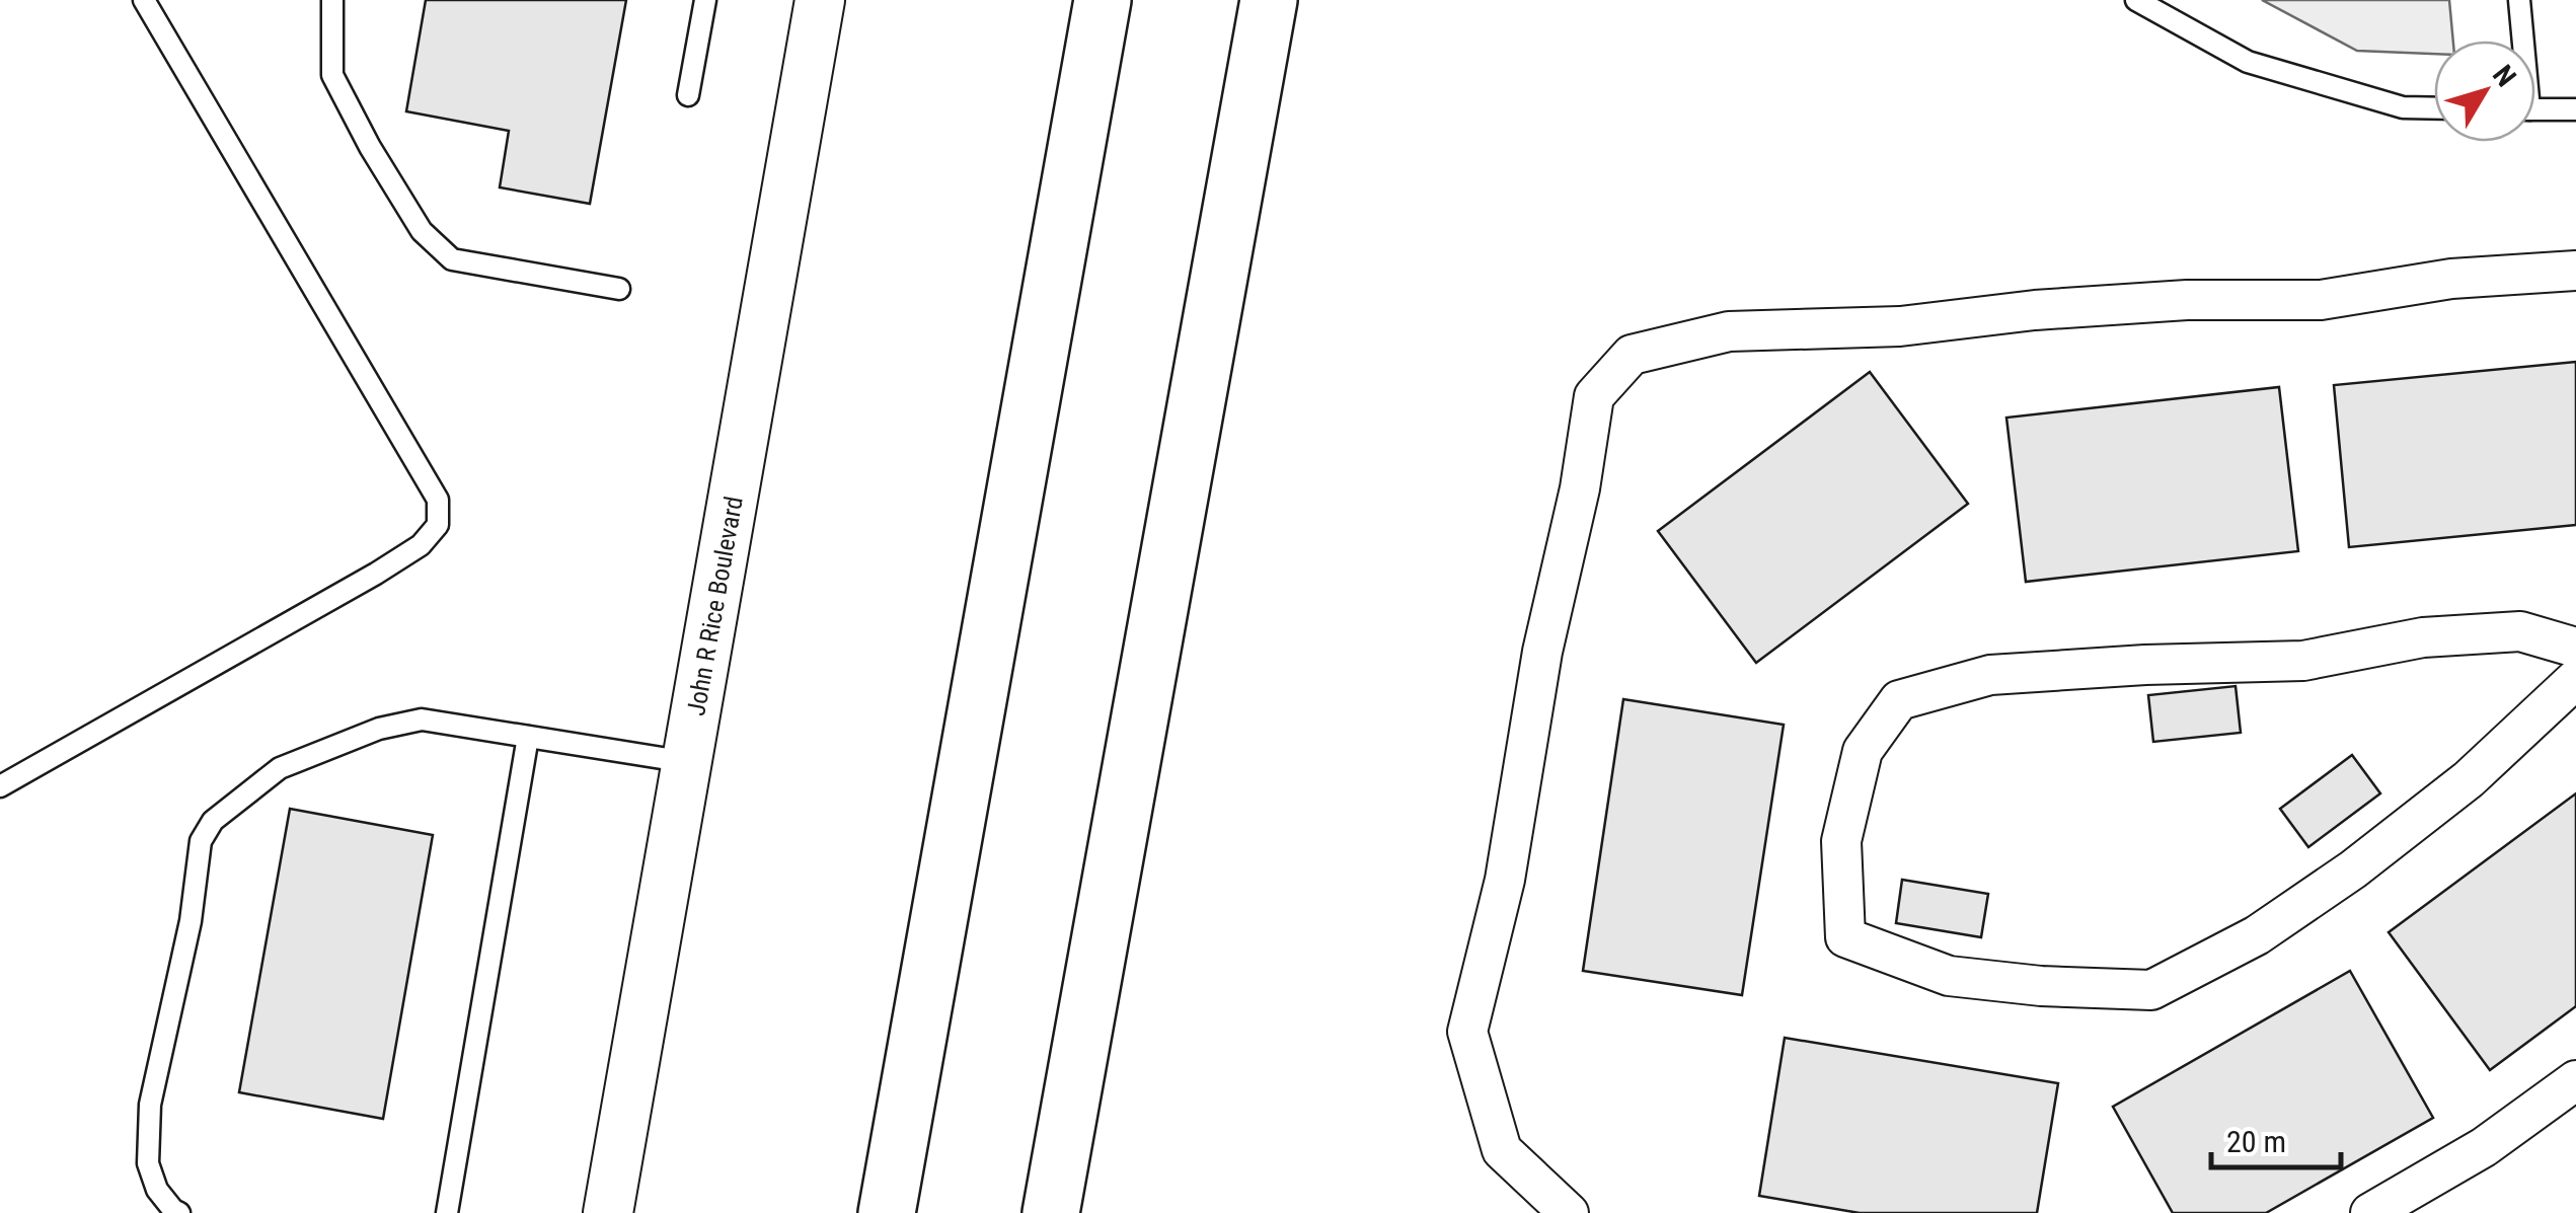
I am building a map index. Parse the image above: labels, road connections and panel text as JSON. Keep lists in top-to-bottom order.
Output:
{
  "streets": {
    "street": ["John R Rice Boulevard"]
  },
  "scale_bar": "20 m",
  "north": "top right"
}
